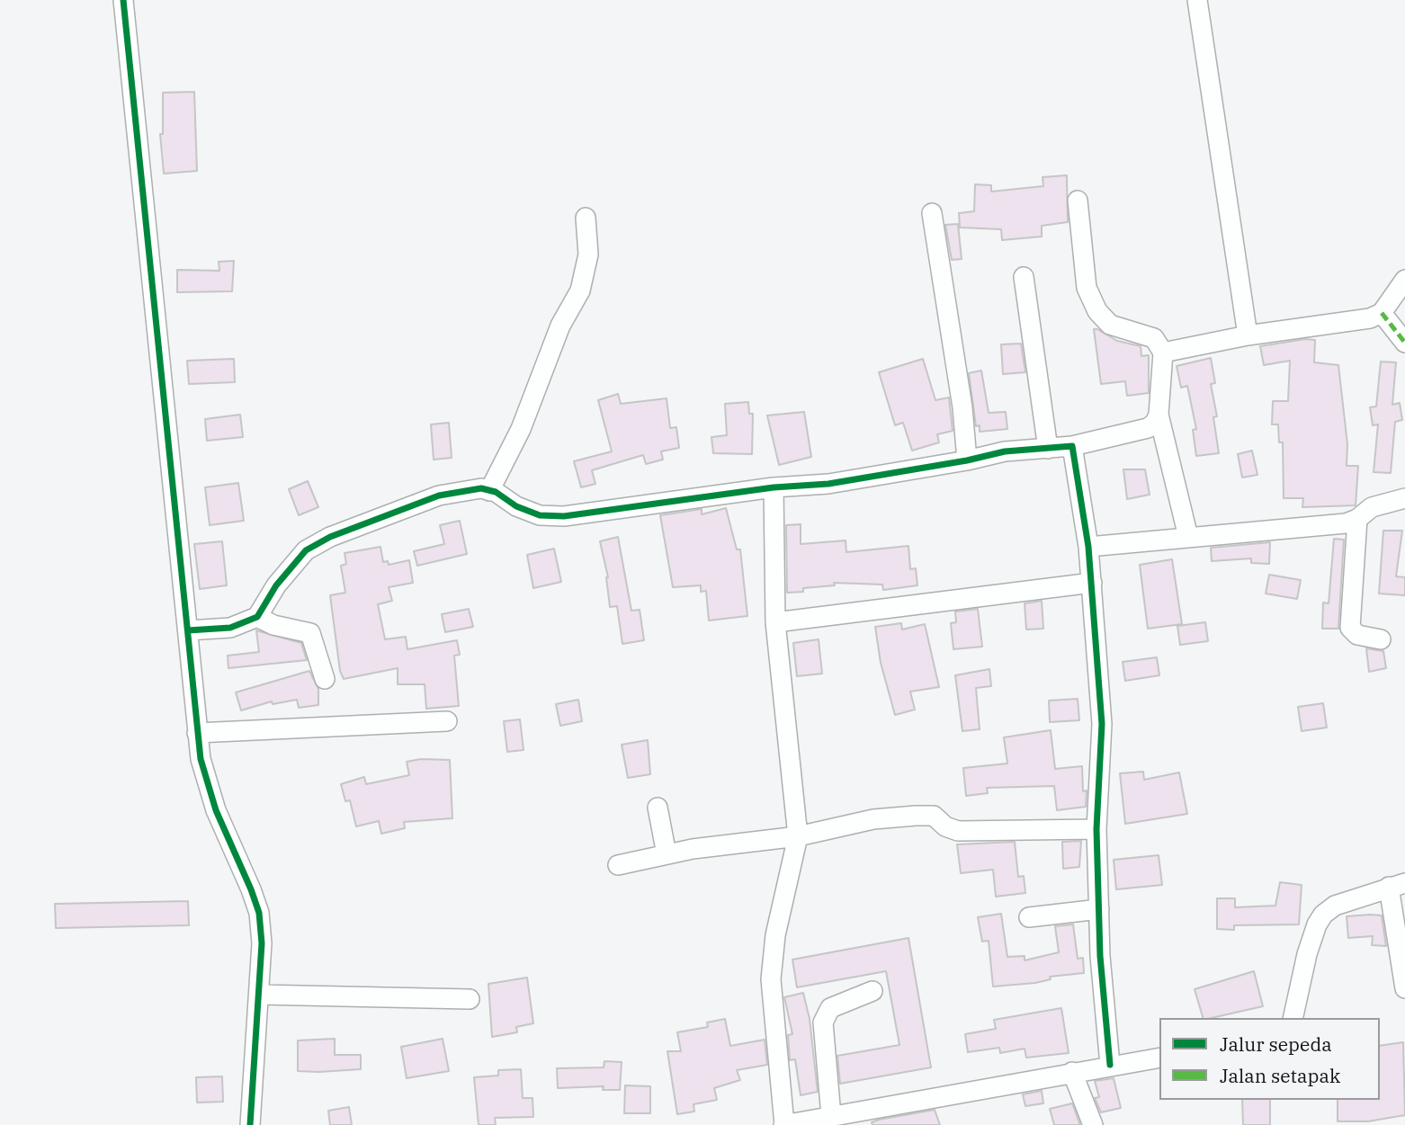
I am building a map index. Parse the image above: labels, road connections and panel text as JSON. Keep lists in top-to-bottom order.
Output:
{
  "legend": ["Jalur sepeda", "Jalan setapak"]
}
